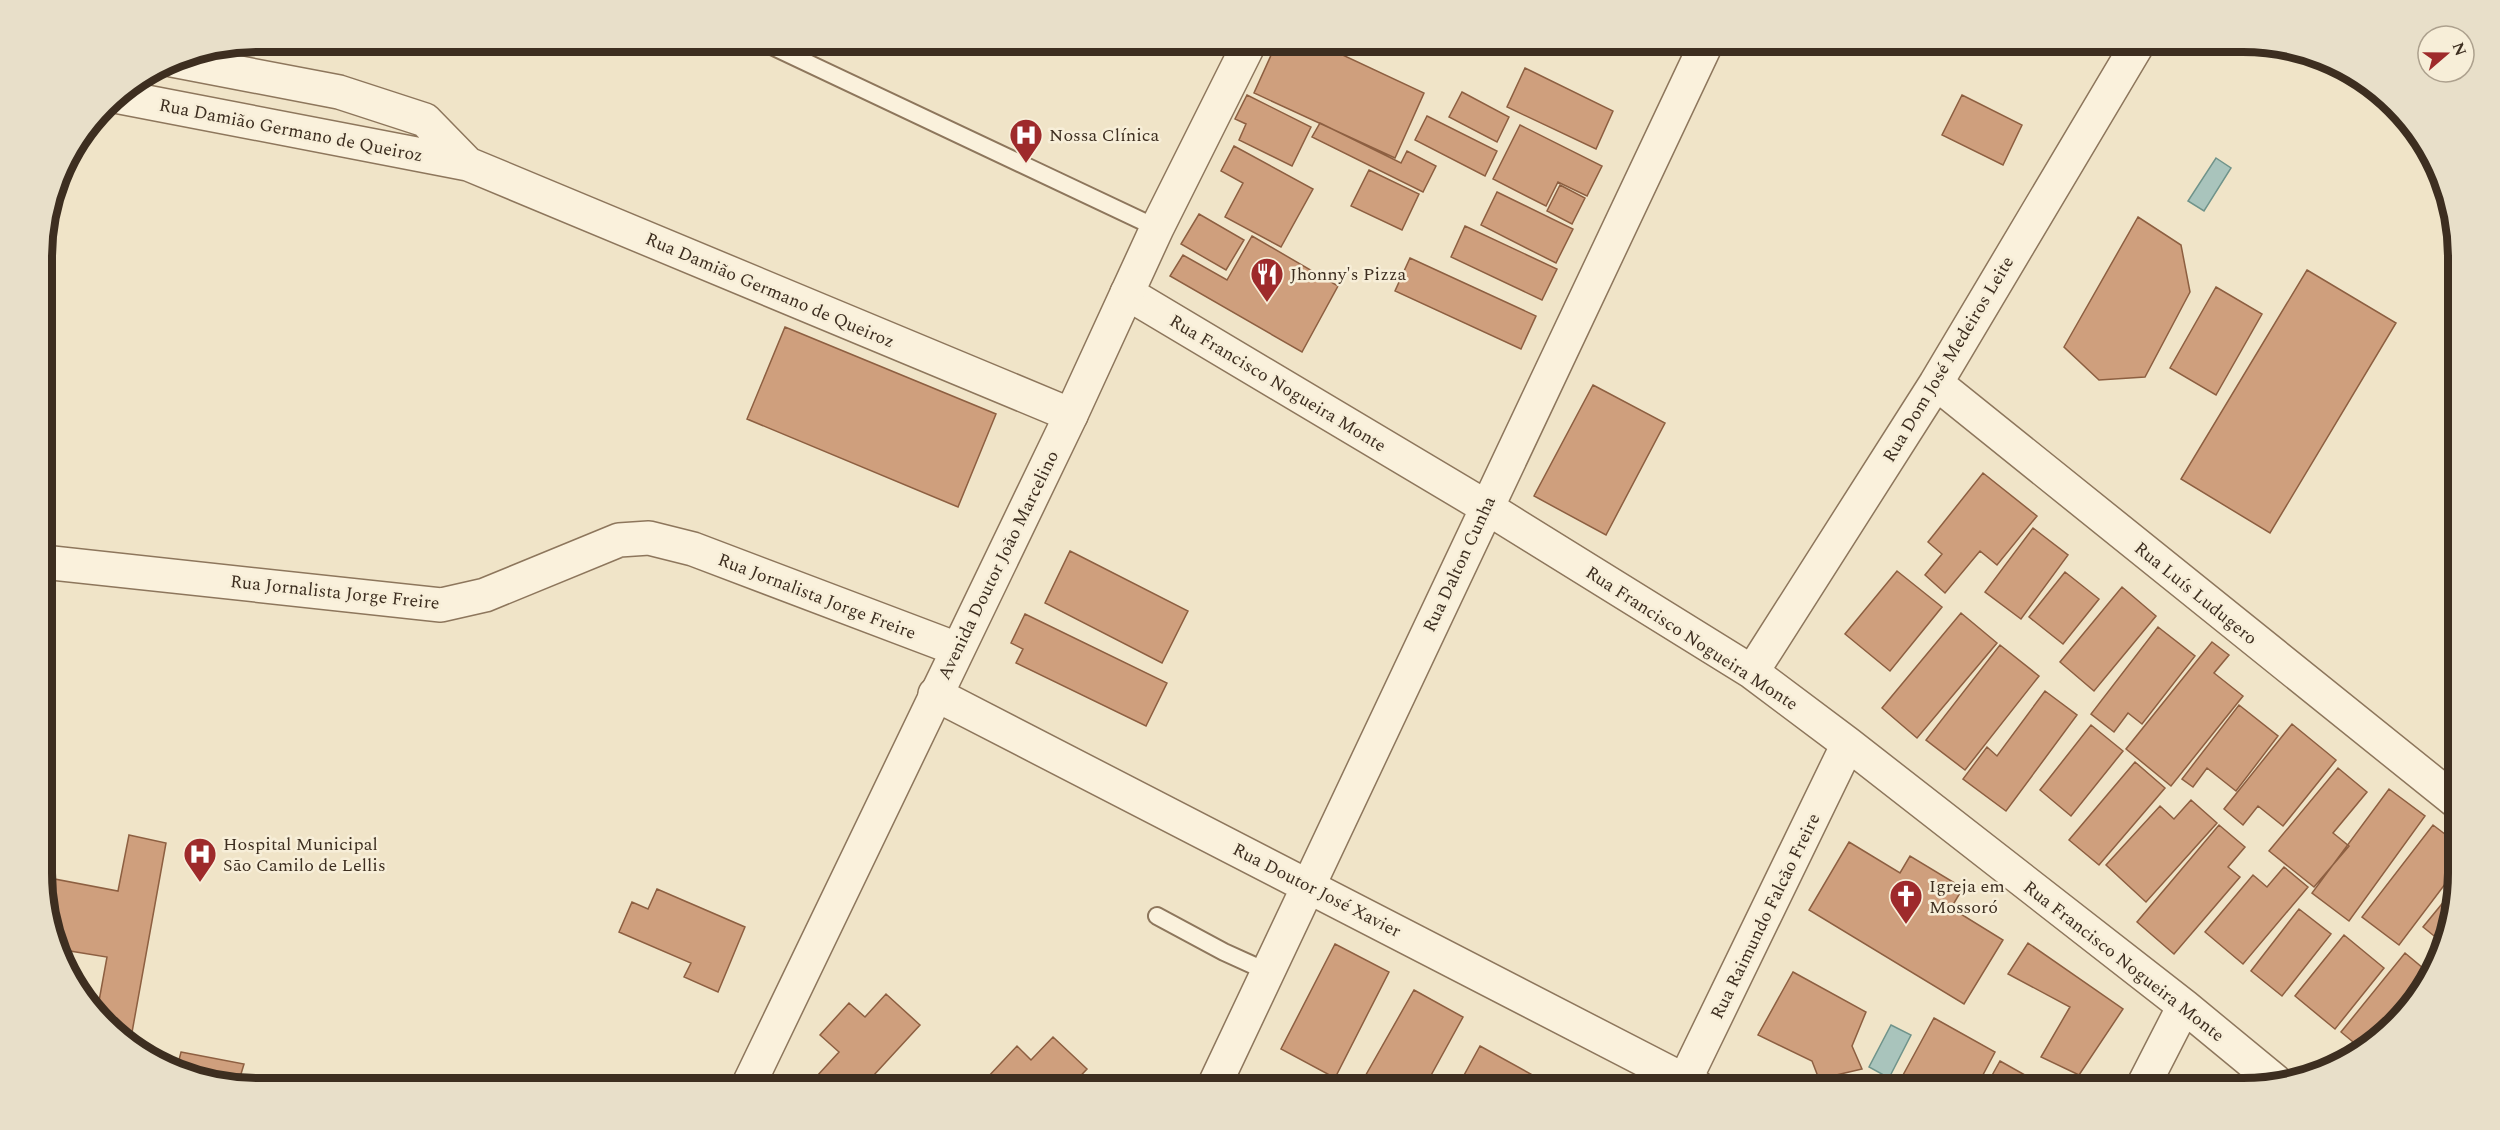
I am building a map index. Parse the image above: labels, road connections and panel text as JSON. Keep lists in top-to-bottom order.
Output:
{
  "streets": {
    "street": [
      "Rua Damião Germano de Queiroz",
      "Rua Dom José Medeiros Leite",
      "Rua Francisco Nogueira Monte",
      "Rua Dalton Cunha",
      "Avenida Doutor João Marcelino",
      "Rua Jornalista Jorge Freire",
      "Rua Luís Ludugero",
      "Rua Doutor José Xavier",
      "Rua Raimundo Falcão Freire"
    ]
  },
  "crossings": [
    ["Rua Damião Germano de Queiroz", "Avenida Doutor João Marcelino"],
    ["Rua Dom José Medeiros Leite", "Rua Francisco Nogueira Monte"],
    ["Rua Dom José Medeiros Leite", "Rua Luís Ludugero"],
    ["Rua Francisco Nogueira Monte", "Rua Dalton Cunha"],
    ["Rua Francisco Nogueira Monte", "Avenida Doutor João Marcelino"],
    ["Rua Francisco Nogueira Monte", "Rua Raimundo Falcão Freire"],
    ["Rua Dalton Cunha", "Rua Doutor José Xavier"],
    ["Avenida Doutor João Marcelino", "Rua Jornalista Jorge Freire"],
    ["Avenida Doutor João Marcelino", "Rua Doutor José Xavier"]
  ],
  "places": {
    "hospital": ["Nossa Clínica", "Hospital Municipal São Camilo de Lellis"],
    "restaurant": ["Jhonny's Pizza"],
    "church": ["Igreja em Mossoró"]
  },
  "north": "right"
}
